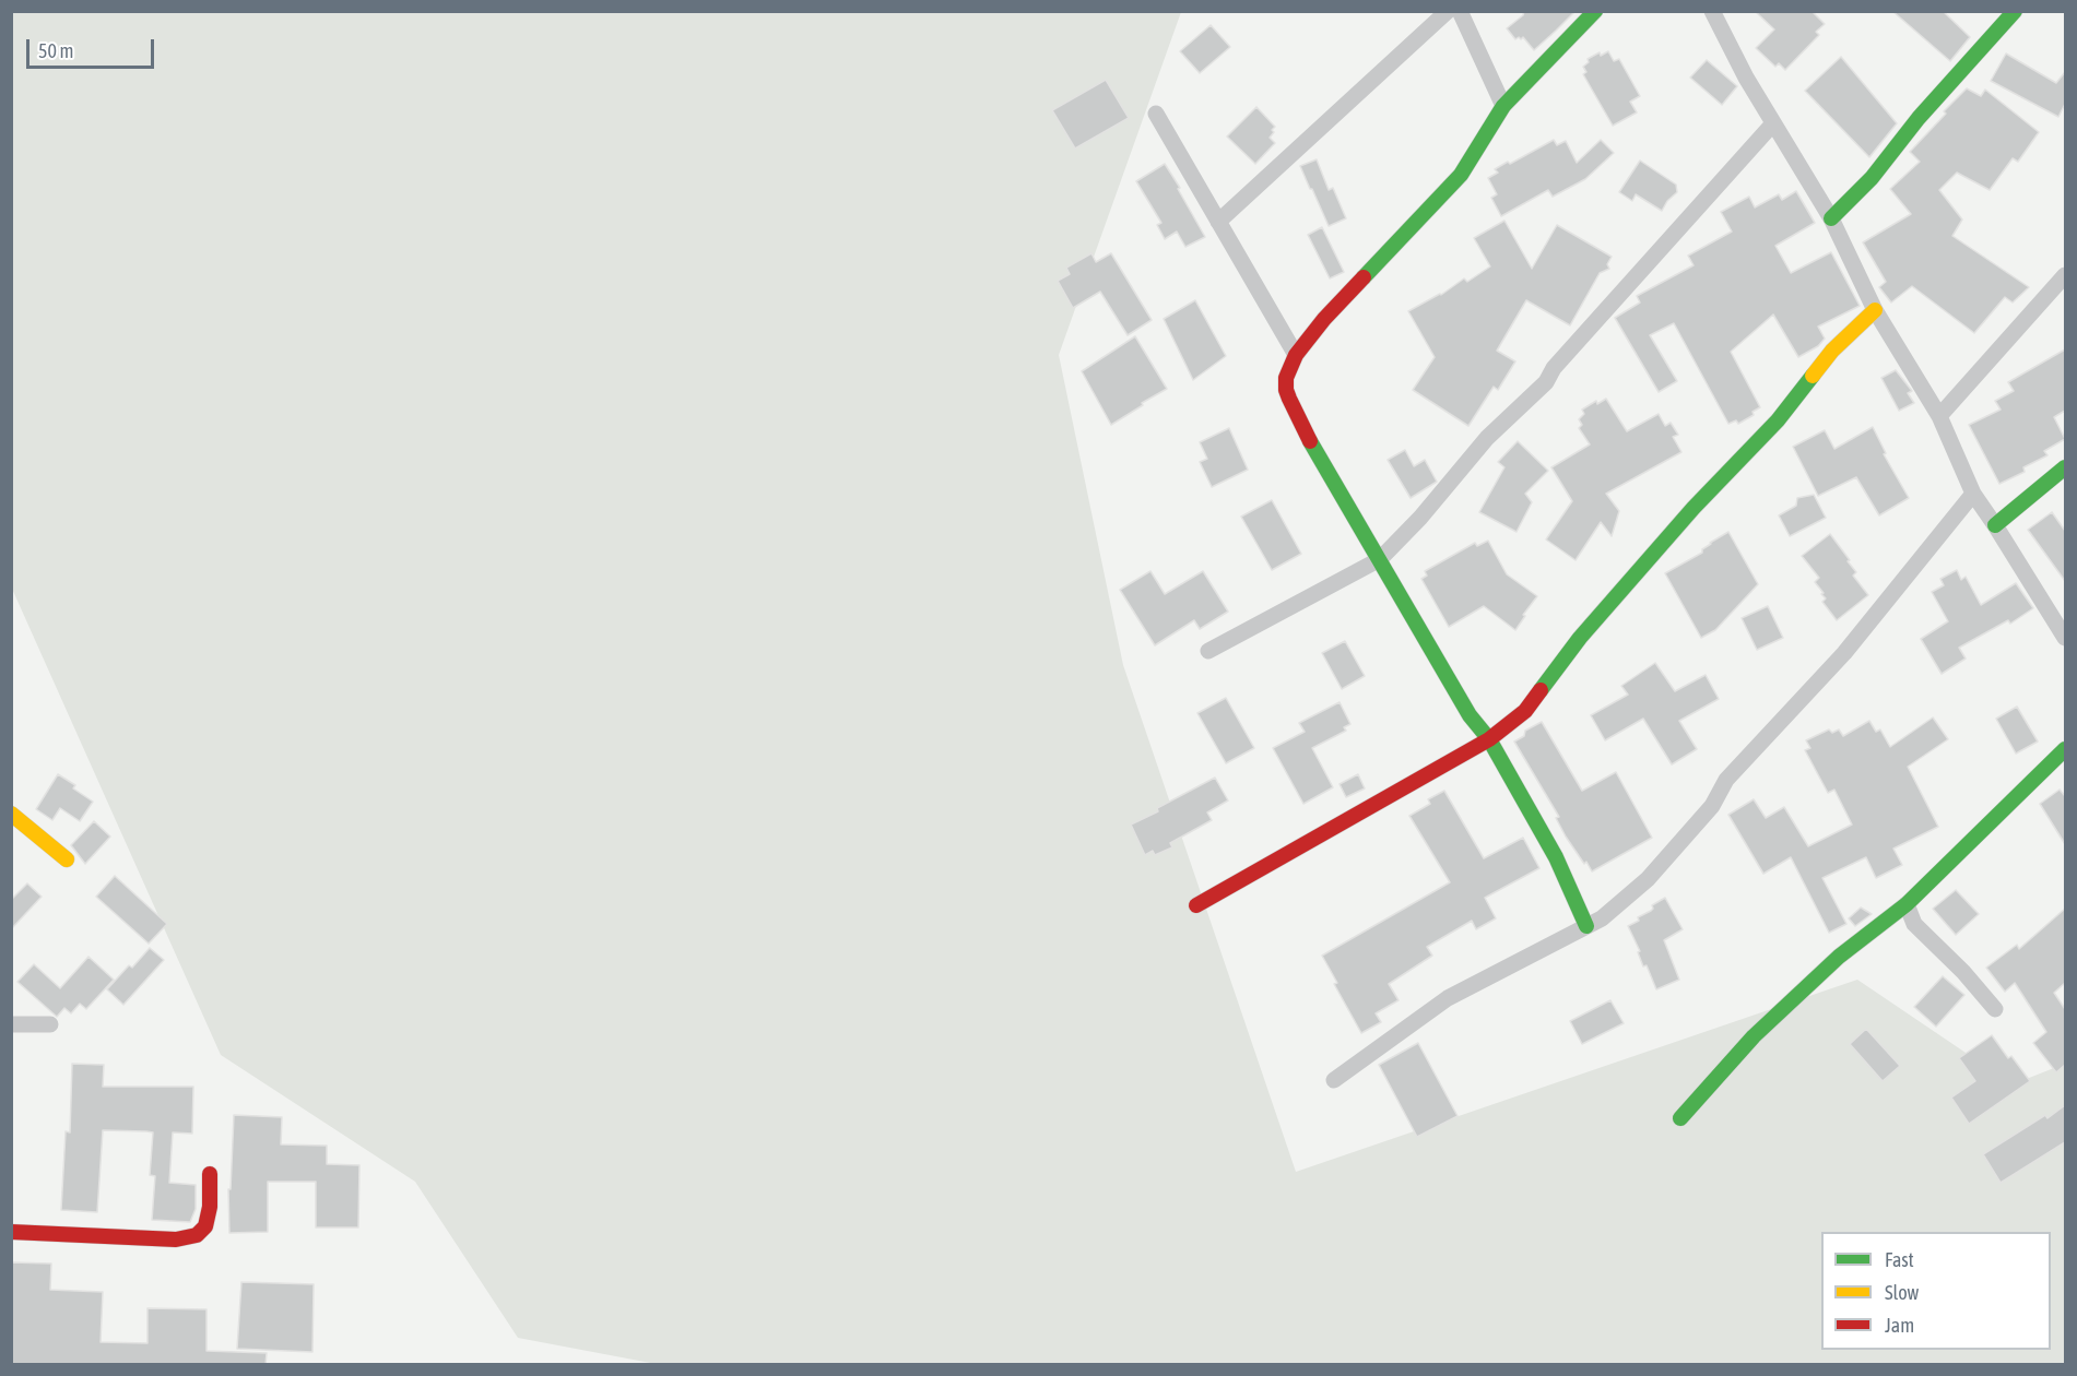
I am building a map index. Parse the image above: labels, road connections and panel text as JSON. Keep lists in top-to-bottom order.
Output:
{
  "legend": ["Fast", "Slow", "Jam"],
  "scale_bar": "50 m"
}
